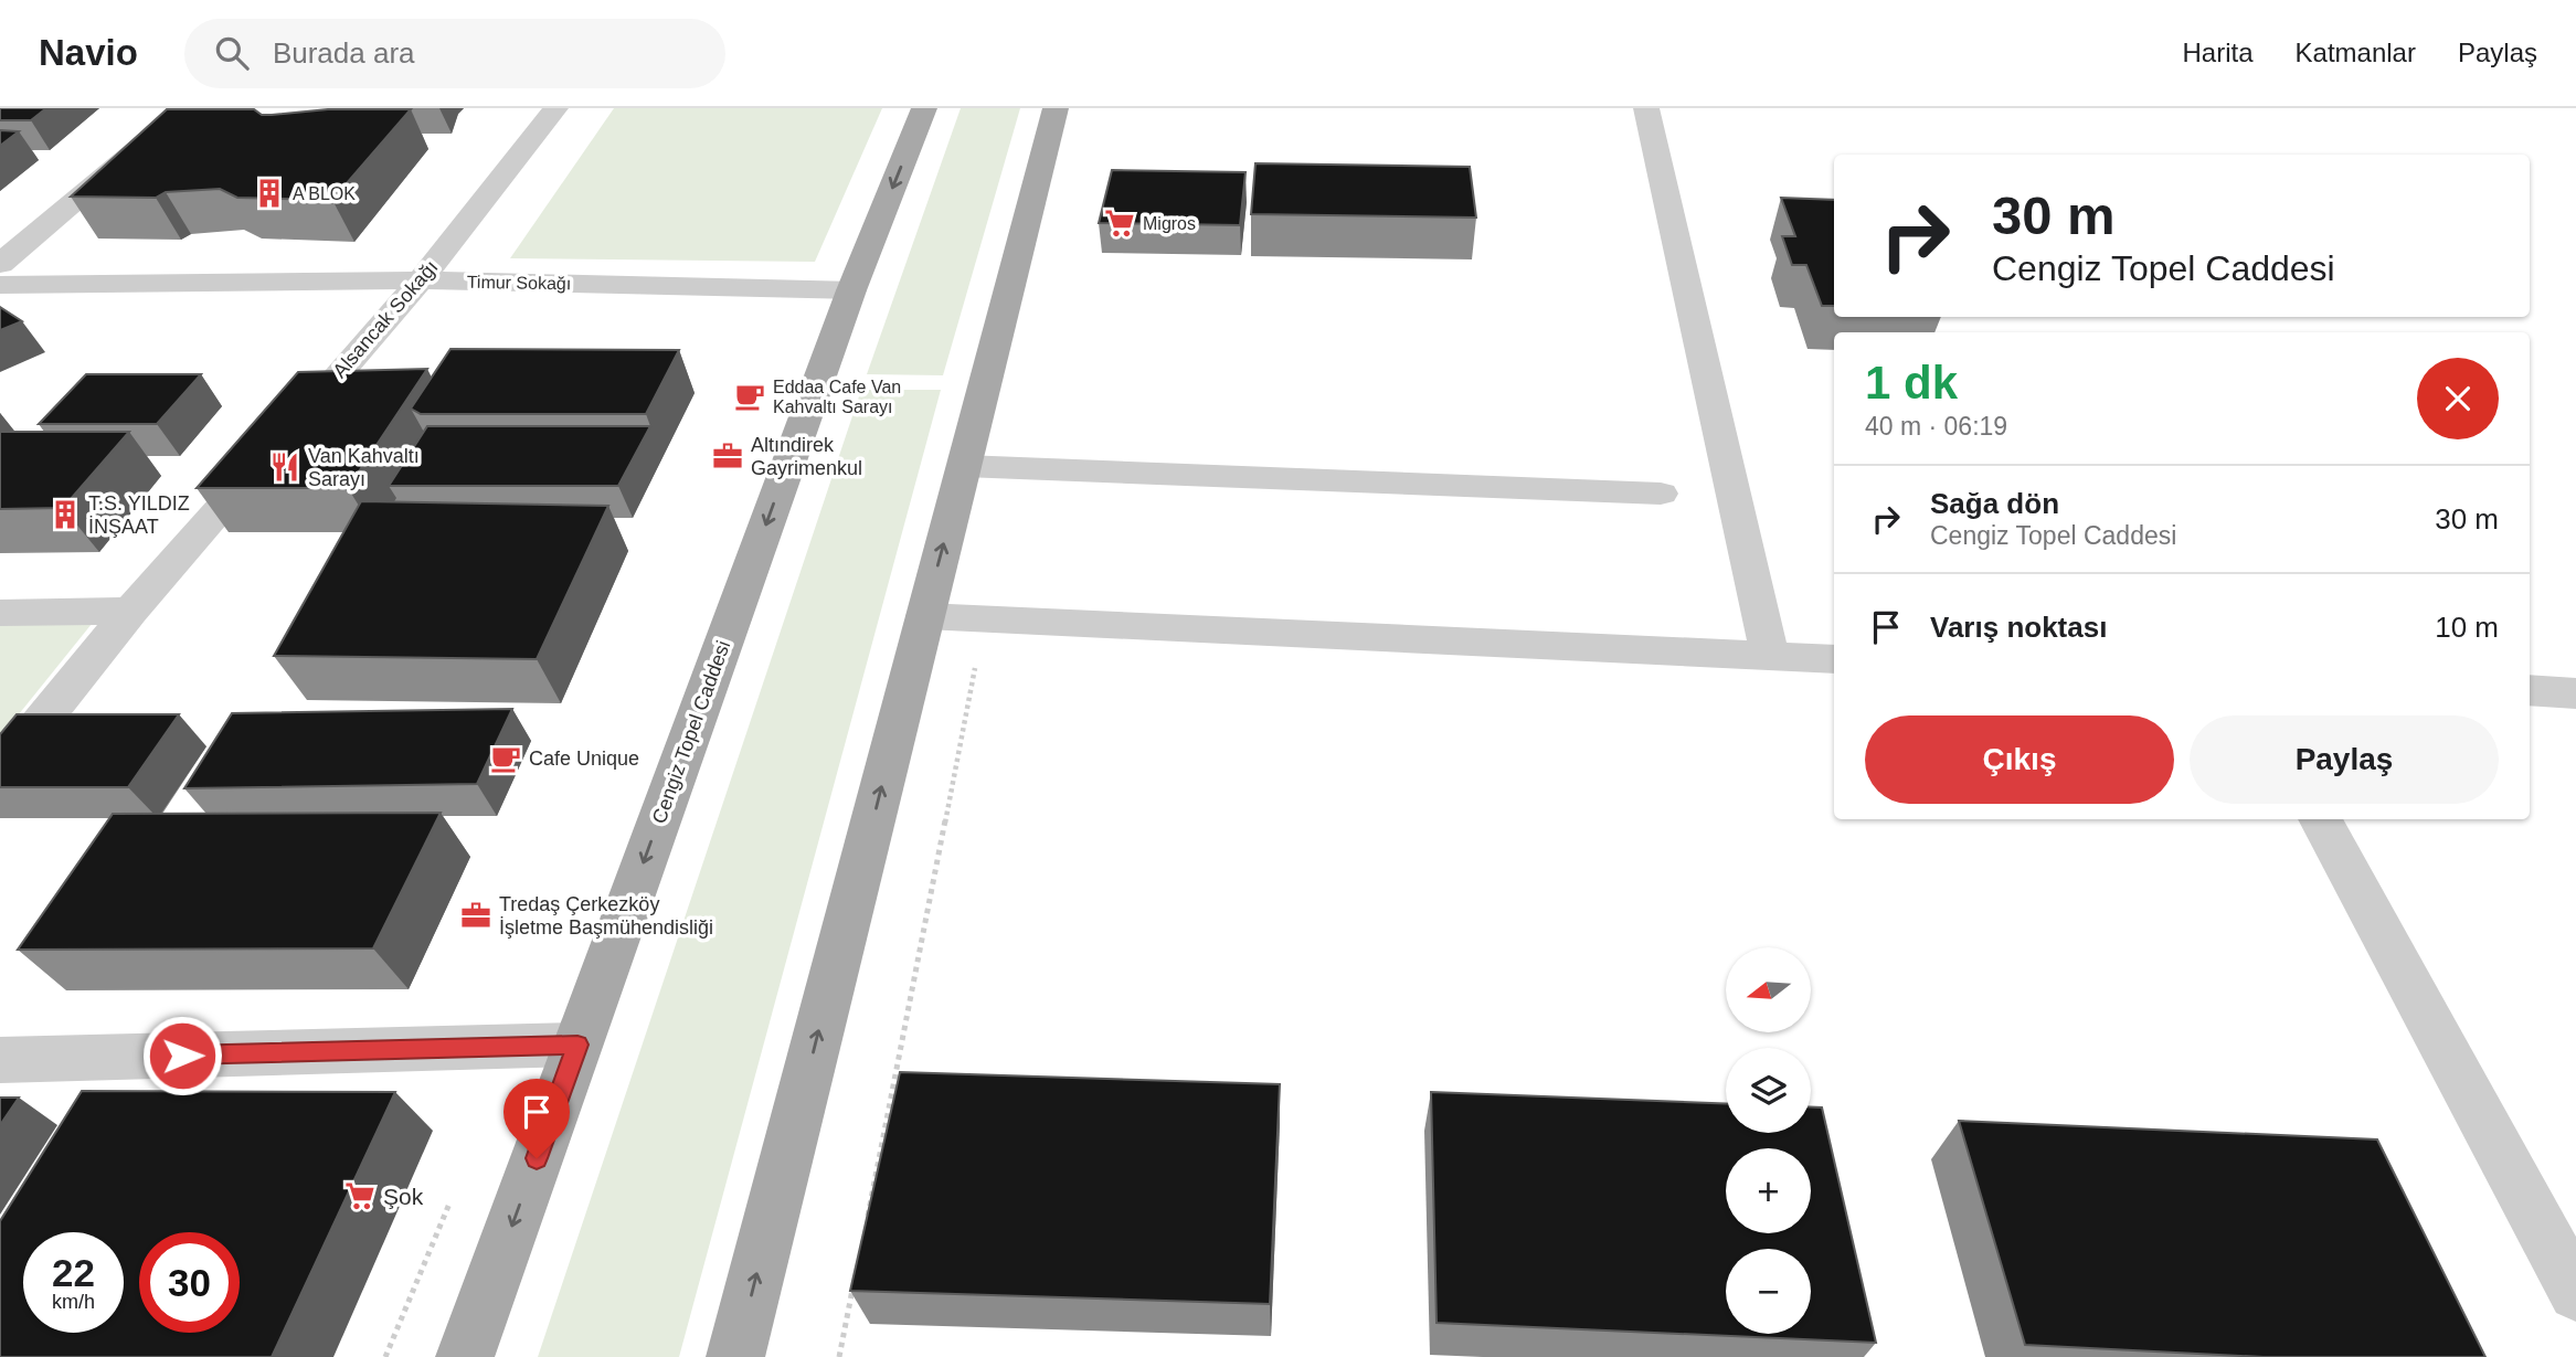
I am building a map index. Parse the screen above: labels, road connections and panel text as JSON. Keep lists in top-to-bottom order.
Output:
{
  "streets": {
    "main road": ["Cengiz Topel Caddesi"],
    "street": ["Timur Sokağı", "Alsancak Sokağı"]
  },
  "crossings": [
    ["Timur Sokağı", "Alsancak Sokağı"],
    ["Timur Sokağı", "Cengiz Topel Caddesi"]
  ],
  "places": {
    "building": ["A BLOK", "T.S. YILDIZ İNŞAAT"],
    "supermarket": ["Migros", "Şok"],
    "cafe": ["Eddaa Cafe Van Kahvaltı Sarayı", "Cafe Unique"],
    "office": ["Altındirek Gayrimenkul", "Tredaş Çerkezköy İşletme Başmühendisliği"],
    "restaurant": ["Van Kahvaltı Sarayı"]
  },
  "north": "left",
  "page": {
    "header": "Navio",
    "search": "Burada ara",
    "nav": ["Harita", "Katmanlar", "Paylaş"],
    "turn": ["30 m", "Cengiz Topel Caddesi"],
    "heading": ["1 dk", "40 m · 06:19"],
    "list": [
      {
        "name": "Sağa dön",
        "note": "Cengiz Topel Caddesi",
        "value": "30 m"
      },
      {
        "name": "Varış noktası",
        "value": "10 m"
      }
    ],
    "buttons": ["Çıkış", "Paylaş"],
    "map_buttons": ["+", "−"],
    "speed": "22 km/h",
    "limit": "30"
  }
}
